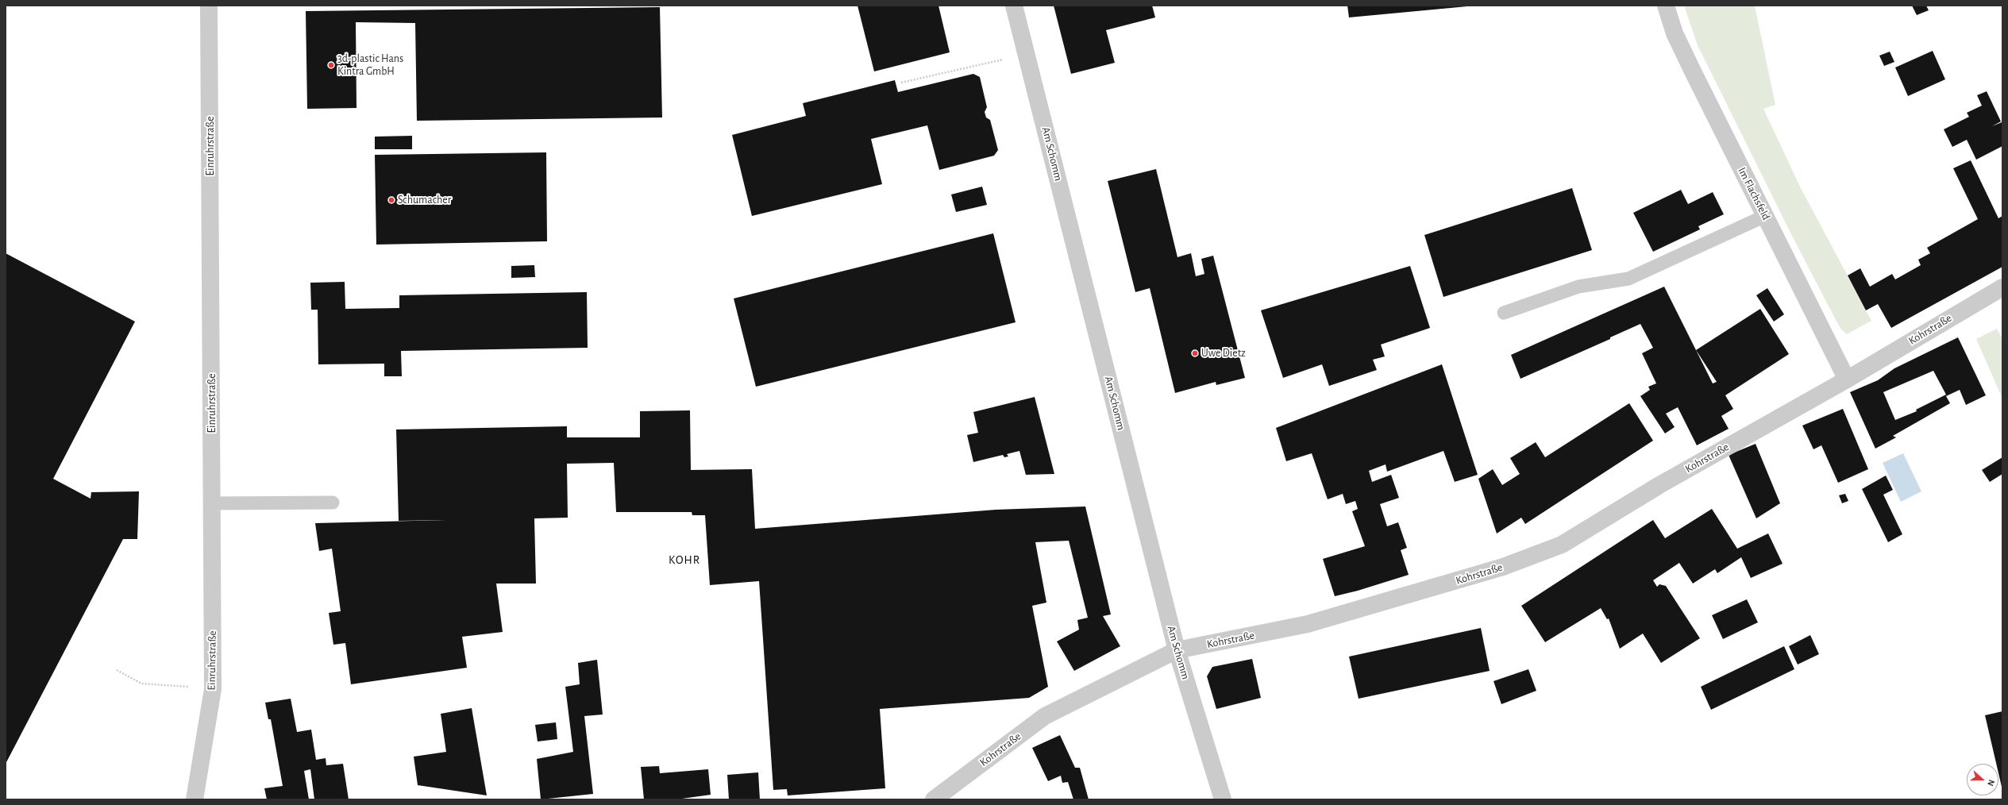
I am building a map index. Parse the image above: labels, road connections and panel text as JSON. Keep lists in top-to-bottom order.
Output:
{
  "streets": {
    "street": [
      "Einruhrstraße",
      "Am Schomm",
      "Im Flachsfeld",
      "Kohrstraße"
    ]
  },
  "crossings": [
    ["Am Schomm", "Kohrstraße"],
    ["Im Flachsfeld", "Kohrstraße"]
  ],
  "districts": ["KOHR"],
  "places": ["3d-plastic Hans Kintra GmbH", "Schumacher", "Uwe Dietz"],
  "north": "right"
}
